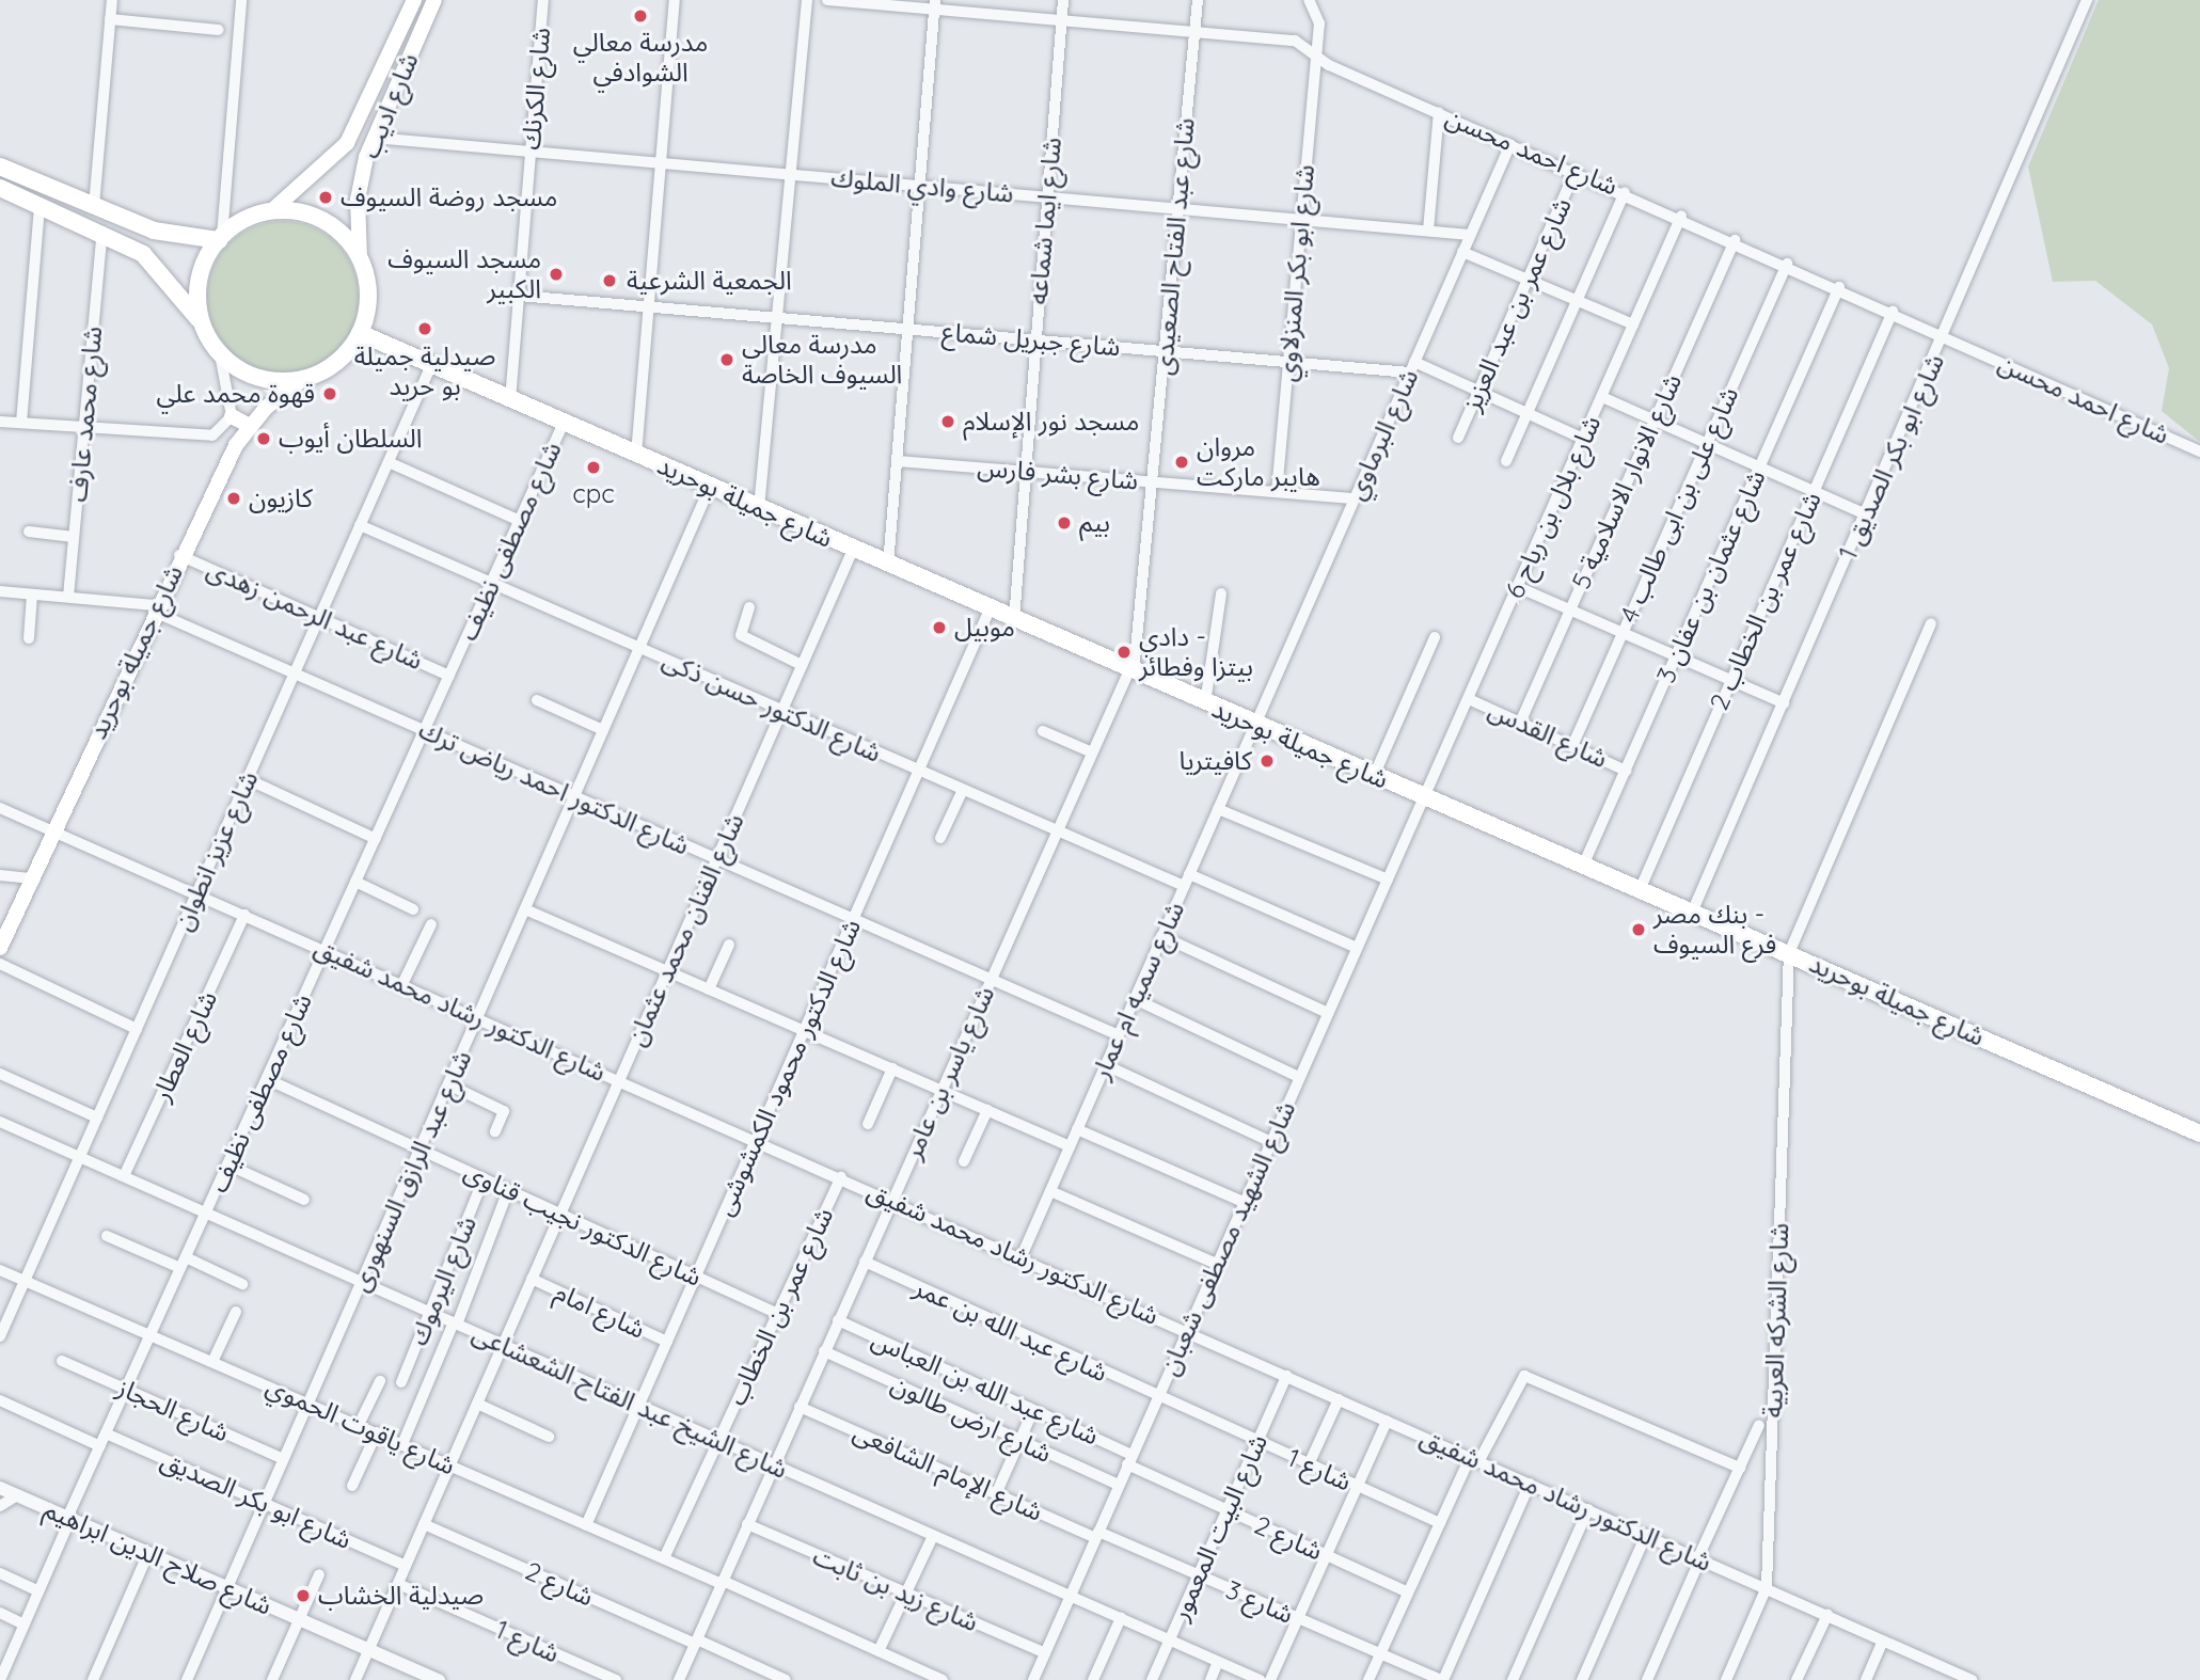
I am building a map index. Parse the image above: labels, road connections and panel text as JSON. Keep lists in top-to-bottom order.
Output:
{
  "streets": {
    "main road": ["شارع اديب", "شارع جميلة بوحريد"],
    "street": [
      "شارع الكرنك",
      "شارع احمد محسن",
      "شارع وادي الملوك",
      "شارع ايما شماعه",
      "شارع عبد الفتاح الصعيدى",
      "شارع ابو بكر المنزلاوي",
      "شارع عمر بن عبد العزيز",
      "شارع جبريل شماع",
      "شارع محمد عارف",
      "شارع البرماوي",
      "شارع ابو بكر الصديق 1",
      "شارع بشر فارس",
      "شارع الانوار الاسلامية 5",
      "شارع على بن ابى طالب 4",
      "شارع بلال بن رباح 6",
      "شارع مصطفى نظيف",
      "شارع عثمان بن عفان 3",
      "شارع عمر بن الخطاب 2",
      "شارع عبد الرحمن زهدى",
      "شارع الدكتور حسن ذكى",
      "شارع القدس",
      "شارع الدكتور احمد رياض ترك",
      "شارع عزيز انطوان",
      "شارع الفنان محمد عثمان",
      "شارع سميه ام عمار",
      "شارع الدكتور رشاد محمد شفيق",
      "شارع العطار",
      "شارع الدكتور محمود الكمشوشى",
      "شارع ياسر بن عامر",
      "شارع عبد الرازق السنهورى",
      "شارع الدكتور نجيب قناوى",
      "شارع الشهيد مصطفى شعبان",
      "شارع اليرموك",
      "شارع عمر بن الخطاب",
      "شارع امام",
      "شارع الشركه العربية",
      "شارع عبد الله بن عمر",
      "شارع عبد الله بن العباس",
      "شارع الشيخ عبد الفتاح الشعشاعى",
      "شارع الحجاز",
      "شارع ارض طالون",
      "شارع ياقوت الحموي",
      "شارع 1",
      "شارع الإمام الشافعى",
      "شارع ابو بكر الصديق",
      "شارع البيت المعمور",
      "شارع 2",
      "شارع صلاح الدين ابراهيم",
      "شارع زيد بن ثابت",
      "شارع 3"
    ]
  },
  "crossings": [
    ["شارع الكرنك", "شارع وادي الملوك"],
    ["شارع الكرنك", "شارع جبريل شماع"],
    ["شارع الكرنك", "شارع جميلة بوحريد"],
    ["شارع اديب", "شارع وادي الملوك"],
    ["شارع اديب", "شارع جميلة بوحريد"],
    ["شارع احمد محسن", "شارع ايما شماعه"],
    ["شارع احمد محسن", "شارع عبد الفتاح الصعيدى"],
    ["شارع احمد محسن", "شارع ابو بكر المنزلاوي"],
    ["شارع احمد محسن", "شارع عمر بن عبد العزيز"],
    ["شارع احمد محسن", "شارع البرماوي"],
    ["شارع احمد محسن", "شارع ابو بكر الصديق 1"],
    ["شارع احمد محسن", "شارع الانوار الاسلامية 5"],
    ["شارع احمد محسن", "شارع على بن ابى طالب 4"],
    ["شارع احمد محسن", "شارع بلال بن رباح 6"],
    ["شارع احمد محسن", "شارع عثمان بن عفان 3"],
    ["شارع احمد محسن", "شارع عمر بن الخطاب 2"],
    ["شارع وادي الملوك", "شارع ايما شماعه"],
    ["شارع وادي الملوك", "شارع عبد الفتاح الصعيدى"],
    ["شارع وادي الملوك", "شارع ابو بكر المنزلاوي"],
    ["شارع وادي الملوك", "شارع البرماوي"],
    ["شارع ايما شماعه", "شارع جبريل شماع"],
    ["شارع ايما شماعه", "شارع بشر فارس"],
    ["شارع ايما شماعه", "شارع جميلة بوحريد"],
    ["شارع عبد الفتاح الصعيدى", "شارع جبريل شماع"],
    ["شارع عبد الفتاح الصعيدى", "شارع بشر فارس"],
    ["شارع عبد الفتاح الصعيدى", "شارع جميلة بوحريد"],
    ["شارع عبد الفتاح الصعيدى", "شارع ياسر بن عامر"],
    ["شارع ابو بكر المنزلاوي", "شارع جبريل شماع"],
    ["شارع ابو بكر المنزلاوي", "شارع بشر فارس"],
    ["شارع جبريل شماع", "شارع البرماوي"],
    ["شارع محمد عارف", "شارع الدكتور احمد رياض ترك"],
    ["شارع البرماوي", "شارع بشر فارس"],
    ["شارع البرماوي", "شارع جميلة بوحريد"],
    ["شارع البرماوي", "شارع سميه ام عمار"],
    ["شارع ابو بكر الصديق 1", "شارع جميلة بوحريد"],
    ["شارع الانوار الاسلامية 5", "شارع القدس"],
    ["شارع جميلة بوحريد", "شارع بلال بن رباح 6"],
    ["شارع جميلة بوحريد", "شارع مصطفى نظيف"],
    ["شارع جميلة بوحريد", "شارع عثمان بن عفان 3"],
    ["شارع جميلة بوحريد", "شارع عمر بن الخطاب 2"],
    ["شارع جميلة بوحريد", "شارع عبد الرحمن زهدى"],
    ["شارع جميلة بوحريد", "شارع الدكتور احمد رياض ترك"],
    ["شارع جميلة بوحريد", "شارع عزيز انطوان"],
    ["شارع جميلة بوحريد", "شارع الفنان محمد عثمان"],
    ["شارع جميلة بوحريد", "شارع سميه ام عمار"],
    ["شارع جميلة بوحريد", "شارع الدكتور رشاد محمد شفيق"],
    ["شارع جميلة بوحريد", "شارع الدكتور محمود الكمشوشى"],
    ["شارع جميلة بوحريد", "شارع ياسر بن عامر"],
    ["شارع جميلة بوحريد", "شارع عبد الرازق السنهورى"],
    ["شارع جميلة بوحريد", "شارع الشهيد مصطفى شعبان"],
    ["شارع جميلة بوحريد", "شارع الشركه العربية"],
    ["شارع على بن ابى طالب 4", "شارع القدس"],
    ["شارع بلال بن رباح 6", "شارع القدس"],
    ["شارع بلال بن رباح 6", "شارع الشهيد مصطفى شعبان"],
    ["شارع مصطفى نظيف", "شارع عبد الرحمن زهدى"],
    ["شارع مصطفى نظيف", "شارع الدكتور حسن ذكى"],
    ["شارع مصطفى نظيف", "شارع الدكتور احمد رياض ترك"],
    ["شارع مصطفى نظيف", "شارع الدكتور رشاد محمد شفيق"],
    ["شارع مصطفى نظيف", "شارع الدكتور نجيب قناوى"],
    ["شارع مصطفى نظيف", "شارع الشيخ عبد الفتاح الشعشاعى"],
    ["شارع مصطفى نظيف", "شارع الحجاز"],
    ["شارع مصطفى نظيف", "شارع ياقوت الحموي"],
    ["شارع مصطفى نظيف", "شارع ابو بكر الصديق"],
    ["شارع مصطفى نظيف", "شارع صلاح الدين ابراهيم"],
    ["شارع عثمان بن عفان 3", "شارع القدس"],
    ["شارع عبد الرحمن زهدى", "شارع عزيز انطوان"],
    ["شارع الدكتور حسن ذكى", "شارع عزيز انطوان"],
    ["شارع الدكتور حسن ذكى", "شارع الفنان محمد عثمان"],
    ["شارع الدكتور حسن ذكى", "شارع سميه ام عمار"],
    ["شارع الدكتور حسن ذكى", "شارع الدكتور محمود الكمشوشى"],
    ["شارع الدكتور حسن ذكى", "شارع ياسر بن عامر"],
    ["شارع الدكتور حسن ذكى", "شارع عبد الرازق السنهورى"],
    ["شارع الدكتور احمد رياض ترك", "شارع عزيز انطوان"],
    ["شارع الدكتور احمد رياض ترك", "شارع الفنان محمد عثمان"],
    ["شارع الدكتور احمد رياض ترك", "شارع سميه ام عمار"],
    ["شارع الدكتور احمد رياض ترك", "شارع الدكتور محمود الكمشوشى"],
    ["شارع الدكتور احمد رياض ترك", "شارع ياسر بن عامر"],
    ["شارع الدكتور احمد رياض ترك", "شارع عبد الرازق السنهورى"],
    ["شارع عزيز انطوان", "شارع الدكتور رشاد محمد شفيق"],
    ["شارع عزيز انطوان", "شارع الشيخ عبد الفتاح الشعشاعى"],
    ["شارع عزيز انطوان", "شارع ياقوت الحموي"],
    ["شارع الفنان محمد عثمان", "شارع الدكتور رشاد محمد شفيق"],
    ["شارع الفنان محمد عثمان", "شارع الدكتور نجيب قناوى"],
    ["شارع الفنان محمد عثمان", "شارع امام"],
    ["شارع الفنان محمد عثمان", "شارع الشيخ عبد الفتاح الشعشاعى"],
    ["شارع الفنان محمد عثمان", "شارع ياقوت الحموي"],
    ["شارع الفنان محمد عثمان", "شارع 1"],
    ["شارع الفنان محمد عثمان", "شارع ابو بكر الصديق"],
    ["شارع الفنان محمد عثمان", "شارع 2"],
    ["شارع الفنان محمد عثمان", "شارع صلاح الدين ابراهيم"],
    ["شارع سميه ام عمار", "شارع الدكتور رشاد محمد شفيق"],
    ["شارع الدكتور رشاد محمد شفيق", "شارع العطار"],
    ["شارع الدكتور رشاد محمد شفيق", "شارع الدكتور محمود الكمشوشى"],
    ["شارع الدكتور رشاد محمد شفيق", "شارع ياسر بن عامر"],
    ["شارع الدكتور رشاد محمد شفيق", "شارع عبد الرازق السنهورى"],
    ["شارع الدكتور رشاد محمد شفيق", "شارع الشهيد مصطفى شعبان"],
    ["شارع الدكتور رشاد محمد شفيق", "شارع عمر بن الخطاب"],
    ["شارع الدكتور رشاد محمد شفيق", "شارع الشركه العربية"],
    ["شارع الدكتور رشاد محمد شفيق", "شارع البيت المعمور"],
    ["شارع العطار", "شارع الشيخ عبد الفتاح الشعشاعى"],
    ["شارع الدكتور محمود الكمشوشى", "شارع الدكتور نجيب قناوى"],
    ["شارع الدكتور محمود الكمشوشى", "شارع امام"],
    ["شارع الدكتور محمود الكمشوشى", "شارع الشيخ عبد الفتاح الشعشاعى"],
    ["شارع الدكتور محمود الكمشوشى", "شارع ياقوت الحموي"],
    ["شارع ياسر بن عامر", "شارع عبد الله بن عمر"],
    ["شارع ياسر بن عامر", "شارع عبد الله بن العباس"],
    ["شارع ياسر بن عامر", "شارع الشيخ عبد الفتاح الشعشاعى"],
    ["شارع ياسر بن عامر", "شارع ارض طالون"],
    ["شارع ياسر بن عامر", "شارع ياقوت الحموي"],
    ["شارع ياسر بن عامر", "شارع الإمام الشافعى"],
    ["شارع ياسر بن عامر", "شارع 2"],
    ["شارع ياسر بن عامر", "شارع زيد بن ثابت"],
    ["شارع عبد الرازق السنهورى", "شارع الدكتور نجيب قناوى"],
    ["شارع عبد الرازق السنهورى", "شارع الشيخ عبد الفتاح الشعشاعى"],
    ["شارع عبد الرازق السنهورى", "شارع الحجاز"],
    ["شارع عبد الرازق السنهورى", "شارع ياقوت الحموي"],
    ["شارع عبد الرازق السنهورى", "شارع ابو بكر الصديق"],
    ["شارع عبد الرازق السنهورى", "شارع صلاح الدين ابراهيم"],
    ["شارع الدكتور نجيب قناوى", "شارع اليرموك"],
    ["شارع الدكتور نجيب قناوى", "شارع عمر بن الخطاب"],
    ["شارع الشهيد مصطفى شعبان", "شارع عبد الله بن عمر"],
    ["شارع الشهيد مصطفى شعبان", "شارع عبد الله بن العباس"],
    ["شارع الشهيد مصطفى شعبان", "شارع الشيخ عبد الفتاح الشعشاعى"],
    ["شارع الشهيد مصطفى شعبان", "شارع ارض طالون"],
    ["شارع الشهيد مصطفى شعبان", "شارع 1"],
    ["شارع الشهيد مصطفى شعبان", "شارع الإمام الشافعى"],
    ["شارع الشهيد مصطفى شعبان", "شارع 2"],
    ["شارع الشهيد مصطفى شعبان", "شارع زيد بن ثابت"],
    ["شارع الشهيد مصطفى شعبان", "شارع 3"],
    ["شارع اليرموك", "شارع الشيخ عبد الفتاح الشعشاعى"],
    ["شارع عمر بن الخطاب", "شارع الشيخ عبد الفتاح الشعشاعى"],
    ["شارع عمر بن الخطاب", "شارع ياقوت الحموي"],
    ["شارع عبد الله بن عمر", "شارع 1"],
    ["شارع عبد الله بن العباس", "شارع 2"],
    ["شارع الشيخ عبد الفتاح الشعشاعى", "شارع البيت المعمور"],
    ["شارع 1", "شارع البيت المعمور"],
    ["شارع الإمام الشافعى", "شارع 3"],
    ["شارع البيت المعمور", "شارع 2"],
    ["شارع البيت المعمور", "شارع 3"]
  ],
  "places": [
    "مدرسة معالي الشوادفي",
    "مسجد روضة السيوف",
    "مسجد السيوف الكبير",
    "الجمعية الشرعية",
    "صيدلية جميلة بو حريد",
    "مدرسة معالي السيوف الخاصة",
    "قهوة محمد علي",
    "مسجد نور الإسلام",
    "السلطان أيوب",
    "مروان هايبر ماركت",
    "cpc",
    "كازيون",
    "بيم",
    "موبيل",
    "دادي - بيتزا وفطائر",
    "كافيتريا",
    "بنك مصر - فرع السيوف",
    "صيدلية الخشاب"
  ]
}
